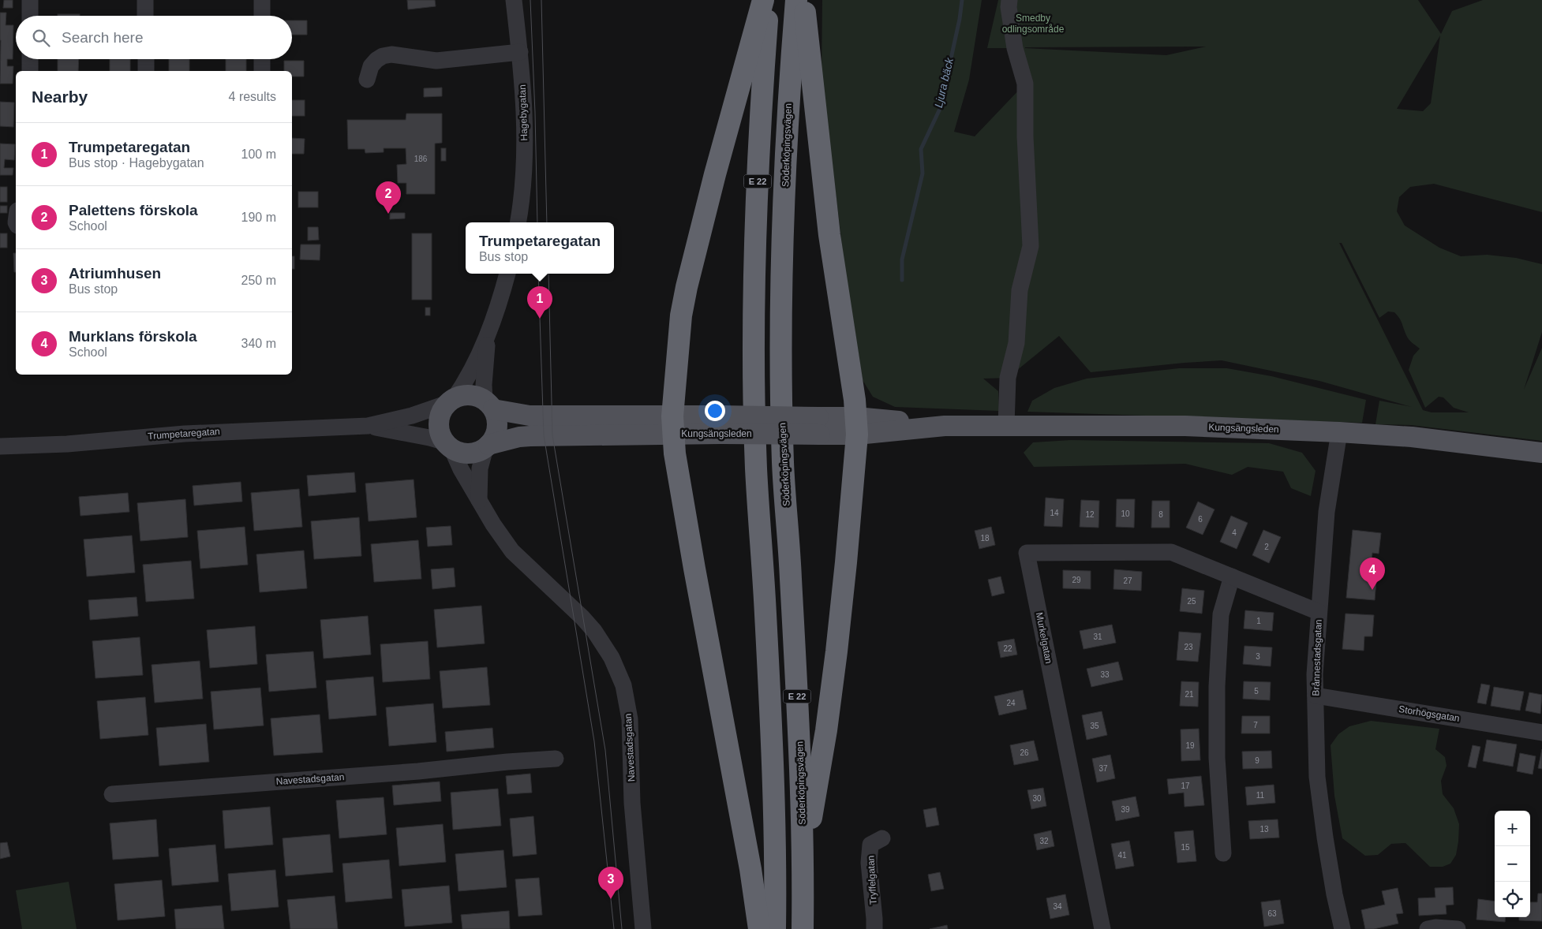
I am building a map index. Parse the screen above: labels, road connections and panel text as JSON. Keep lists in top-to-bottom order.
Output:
{
  "streets": {
    "highway": ["Söderköpingsvägen", "E 22"],
    "main road": ["Kungsängsleden"],
    "street": [
      "Hagebygatan",
      "Trumpetaregatan",
      "Murkelgatan",
      "Brånnestadsgatan",
      "Storhögsgatan",
      "Navestadsgatan",
      "Tryffelgatan"
    ]
  },
  "crossings": [
    ["Kungsängsleden", "Trumpetaregatan"],
    ["Kungsängsleden", "Brånnestadsgatan"],
    ["Kungsängsleden", "Navestadsgatan"],
    ["Trumpetaregatan", "Navestadsgatan"],
    ["Murkelgatan", "Brånnestadsgatan"],
    ["Brånnestadsgatan", "Storhögsgatan"]
  ],
  "water": ["Ljura bäck"],
  "parks": ["Smedby odlingsområde"],
  "house_numbers": [
    "186",
    "14",
    "10",
    "12",
    "8",
    "6",
    "4",
    "18",
    "2",
    "29",
    "27",
    "25",
    "1",
    "31",
    "23",
    "22",
    "3",
    "33",
    "5",
    "21",
    "24",
    "7",
    "35",
    "19",
    "26",
    "9",
    "37",
    "17",
    "11",
    "30",
    "39",
    "13",
    "32",
    "15",
    "41",
    "34",
    "63"
  ],
  "page": {
    "search": "Search here",
    "heading": ["Nearby", "4 results"],
    "list": [
      {
        "mark": "1",
        "name": "Trumpetaregatan",
        "note": "Bus stop · Hagebygatan",
        "value": "100 m"
      },
      {
        "mark": "2",
        "name": "Palettens förskola",
        "note": "School",
        "value": "190 m"
      },
      {
        "mark": "3",
        "name": "Atriumhusen",
        "note": "Bus stop",
        "value": "250 m"
      },
      {
        "mark": "4",
        "name": "Murklans förskola",
        "note": "School",
        "value": "340 m"
      }
    ],
    "pins": [
      "2",
      "1",
      "4",
      "3"
    ],
    "popup": ["Trumpetaregatan", "Bus stop"],
    "map_buttons": ["+", "−"]
  }
}
